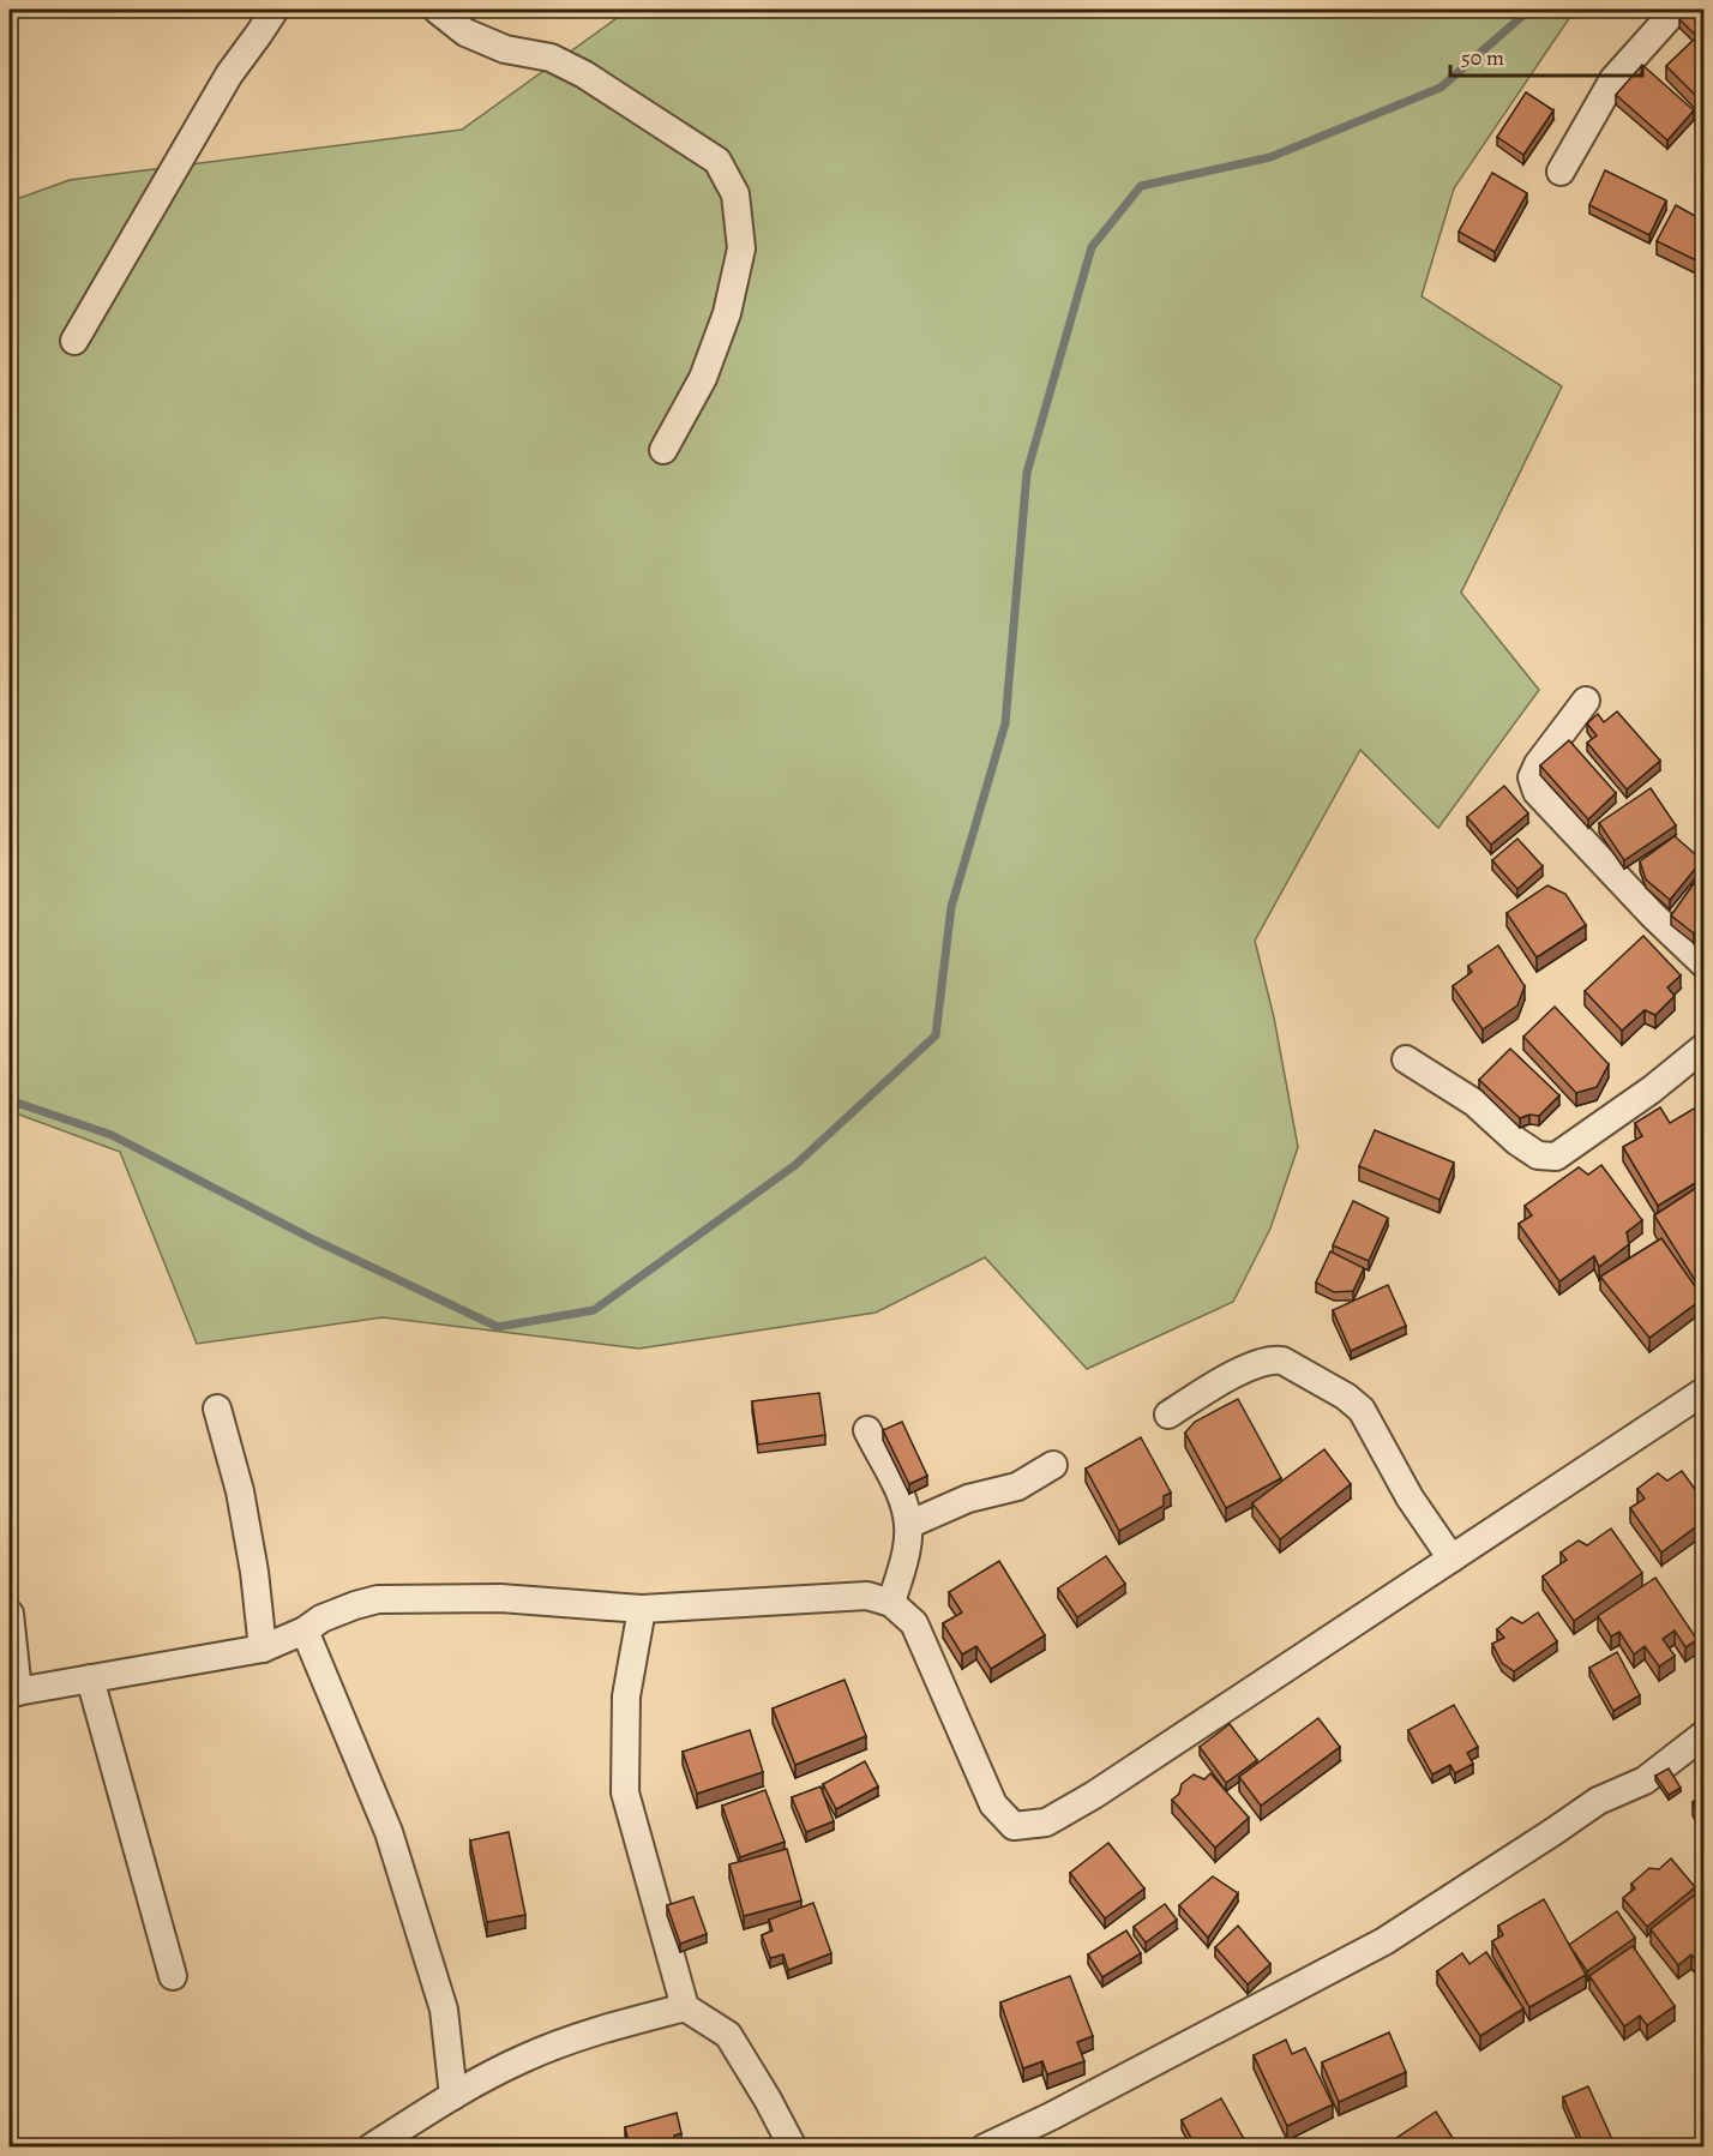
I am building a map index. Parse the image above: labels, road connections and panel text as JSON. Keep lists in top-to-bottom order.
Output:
{
  "scale_bar": "50 m"
}
